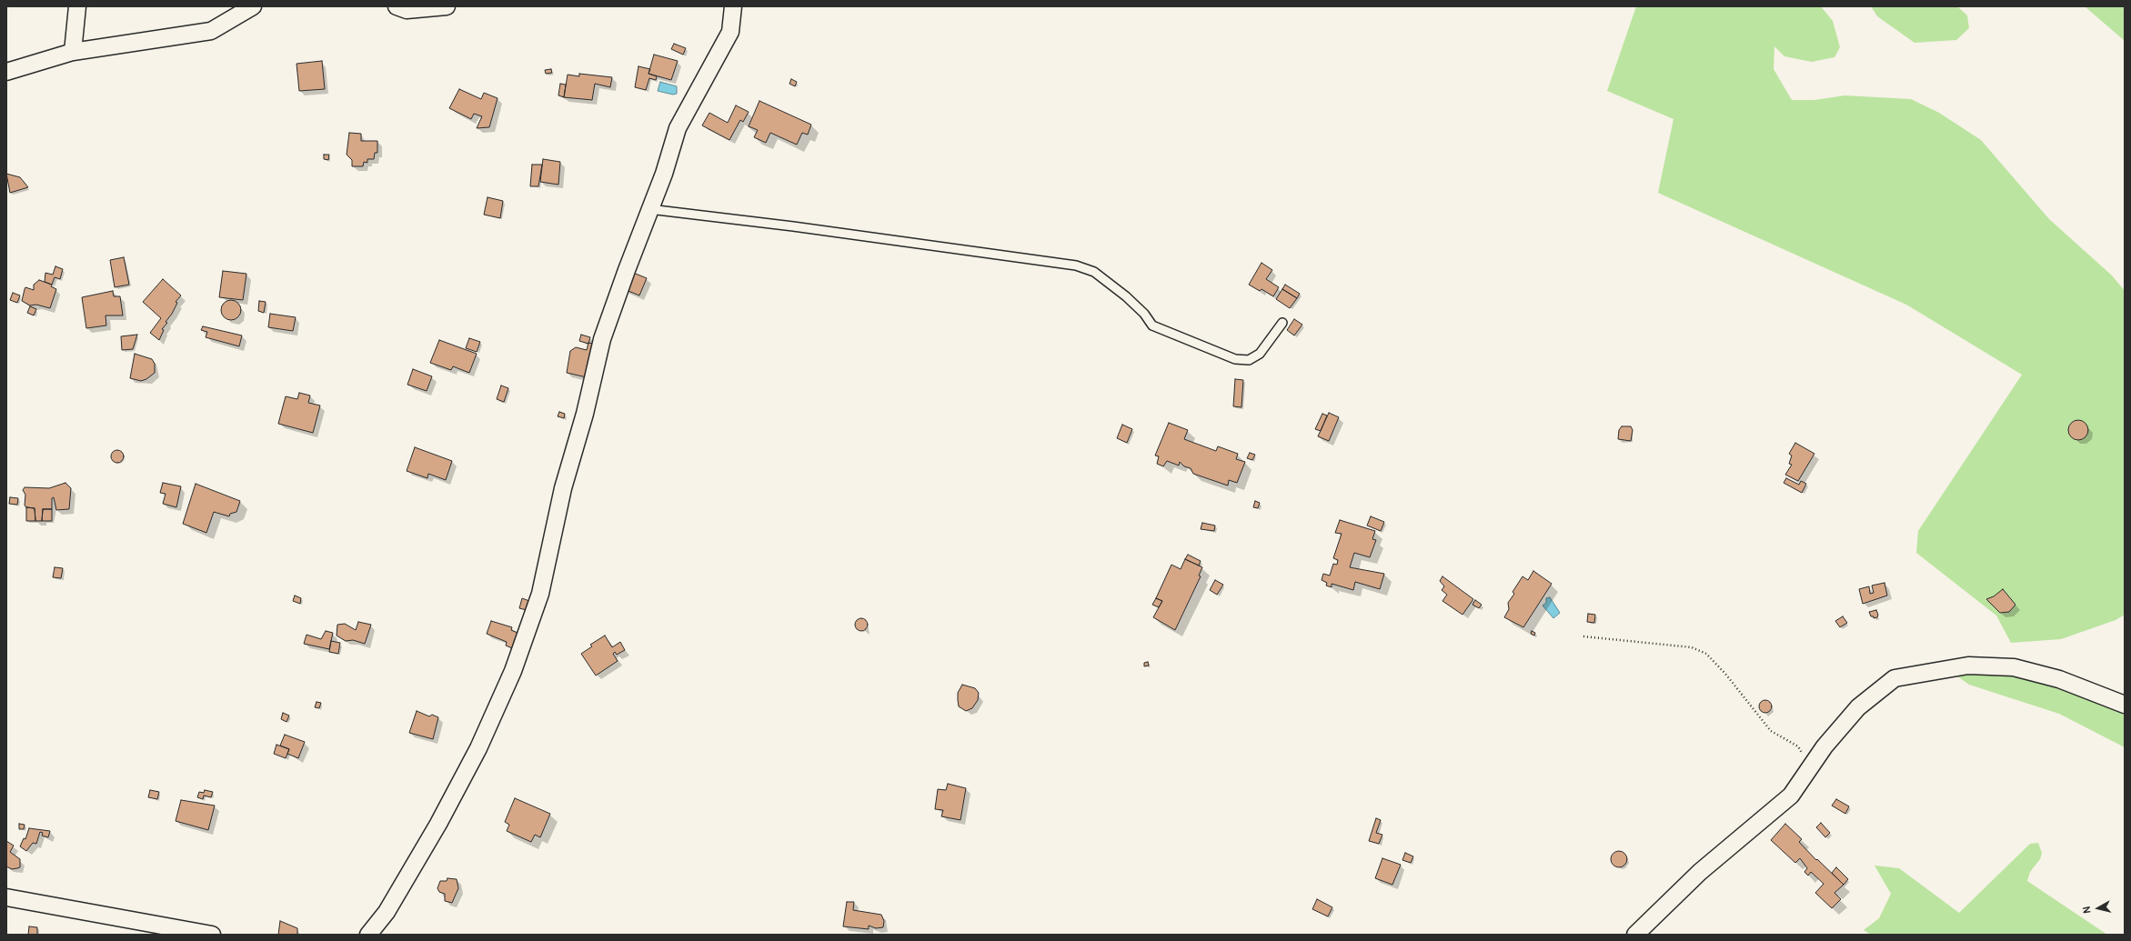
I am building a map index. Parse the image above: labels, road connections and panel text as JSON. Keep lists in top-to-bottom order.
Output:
{
  "north": "left"
}
